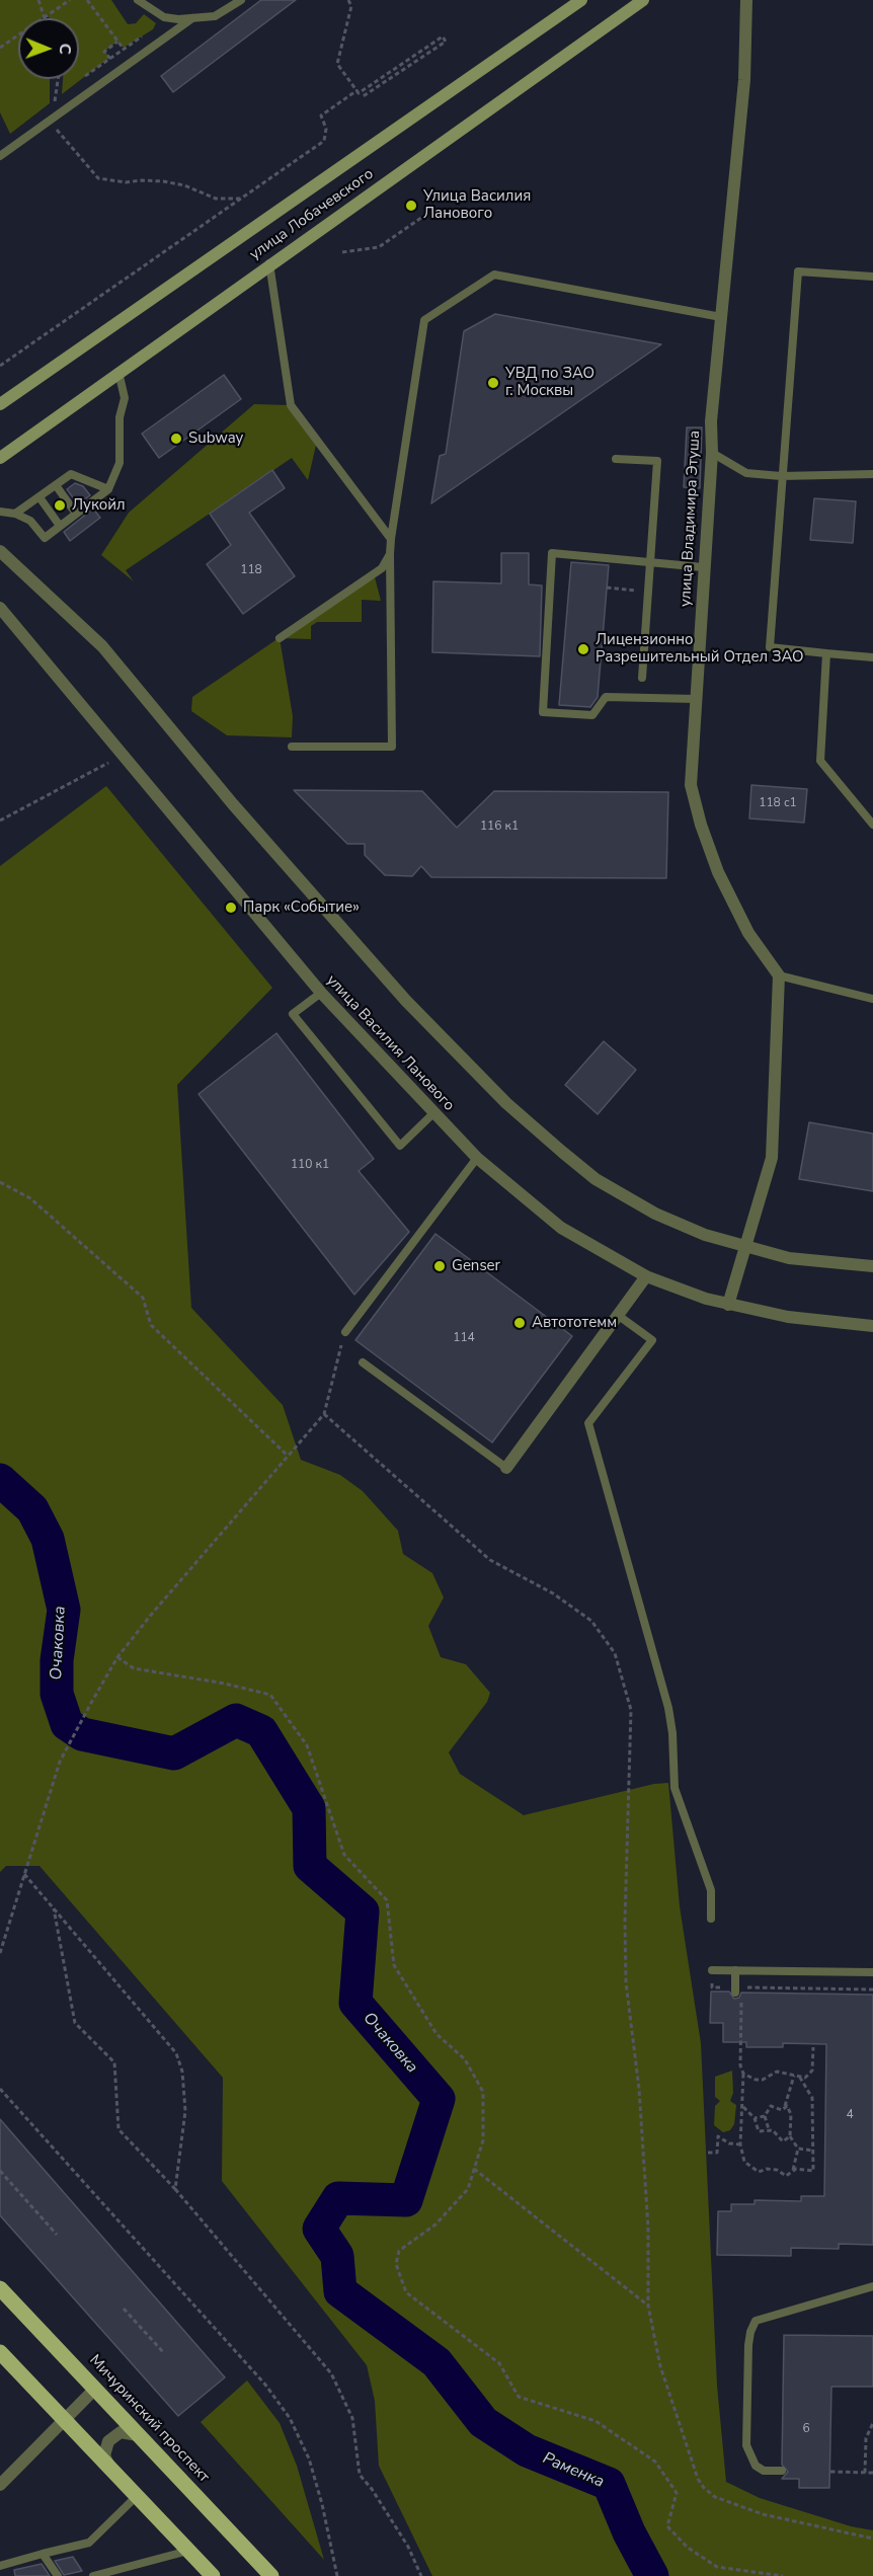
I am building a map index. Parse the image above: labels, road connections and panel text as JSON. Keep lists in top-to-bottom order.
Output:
{
  "streets": {
    "main road": ["улица Лобачевского", "Мичуринский проспект"],
    "street": ["улица Владимира Этуша", "улица Василия Ланового"]
  },
  "water": ["Очаковка", "Раменка"],
  "places": [
    "Улица Василия Ланового",
    "УВД по ЗАО г. Москвы",
    "Subway",
    "Лукойл",
    "Лицензионно Разрешительный Отдел ЗАО",
    "Парк «Событие»",
    "Genser",
    "Автототемм"
  ],
  "house_numbers": [
    "118",
    "118 с1",
    "116 к1",
    "110 к1",
    "114",
    "4",
    "6"
  ],
  "north": "right"
}
